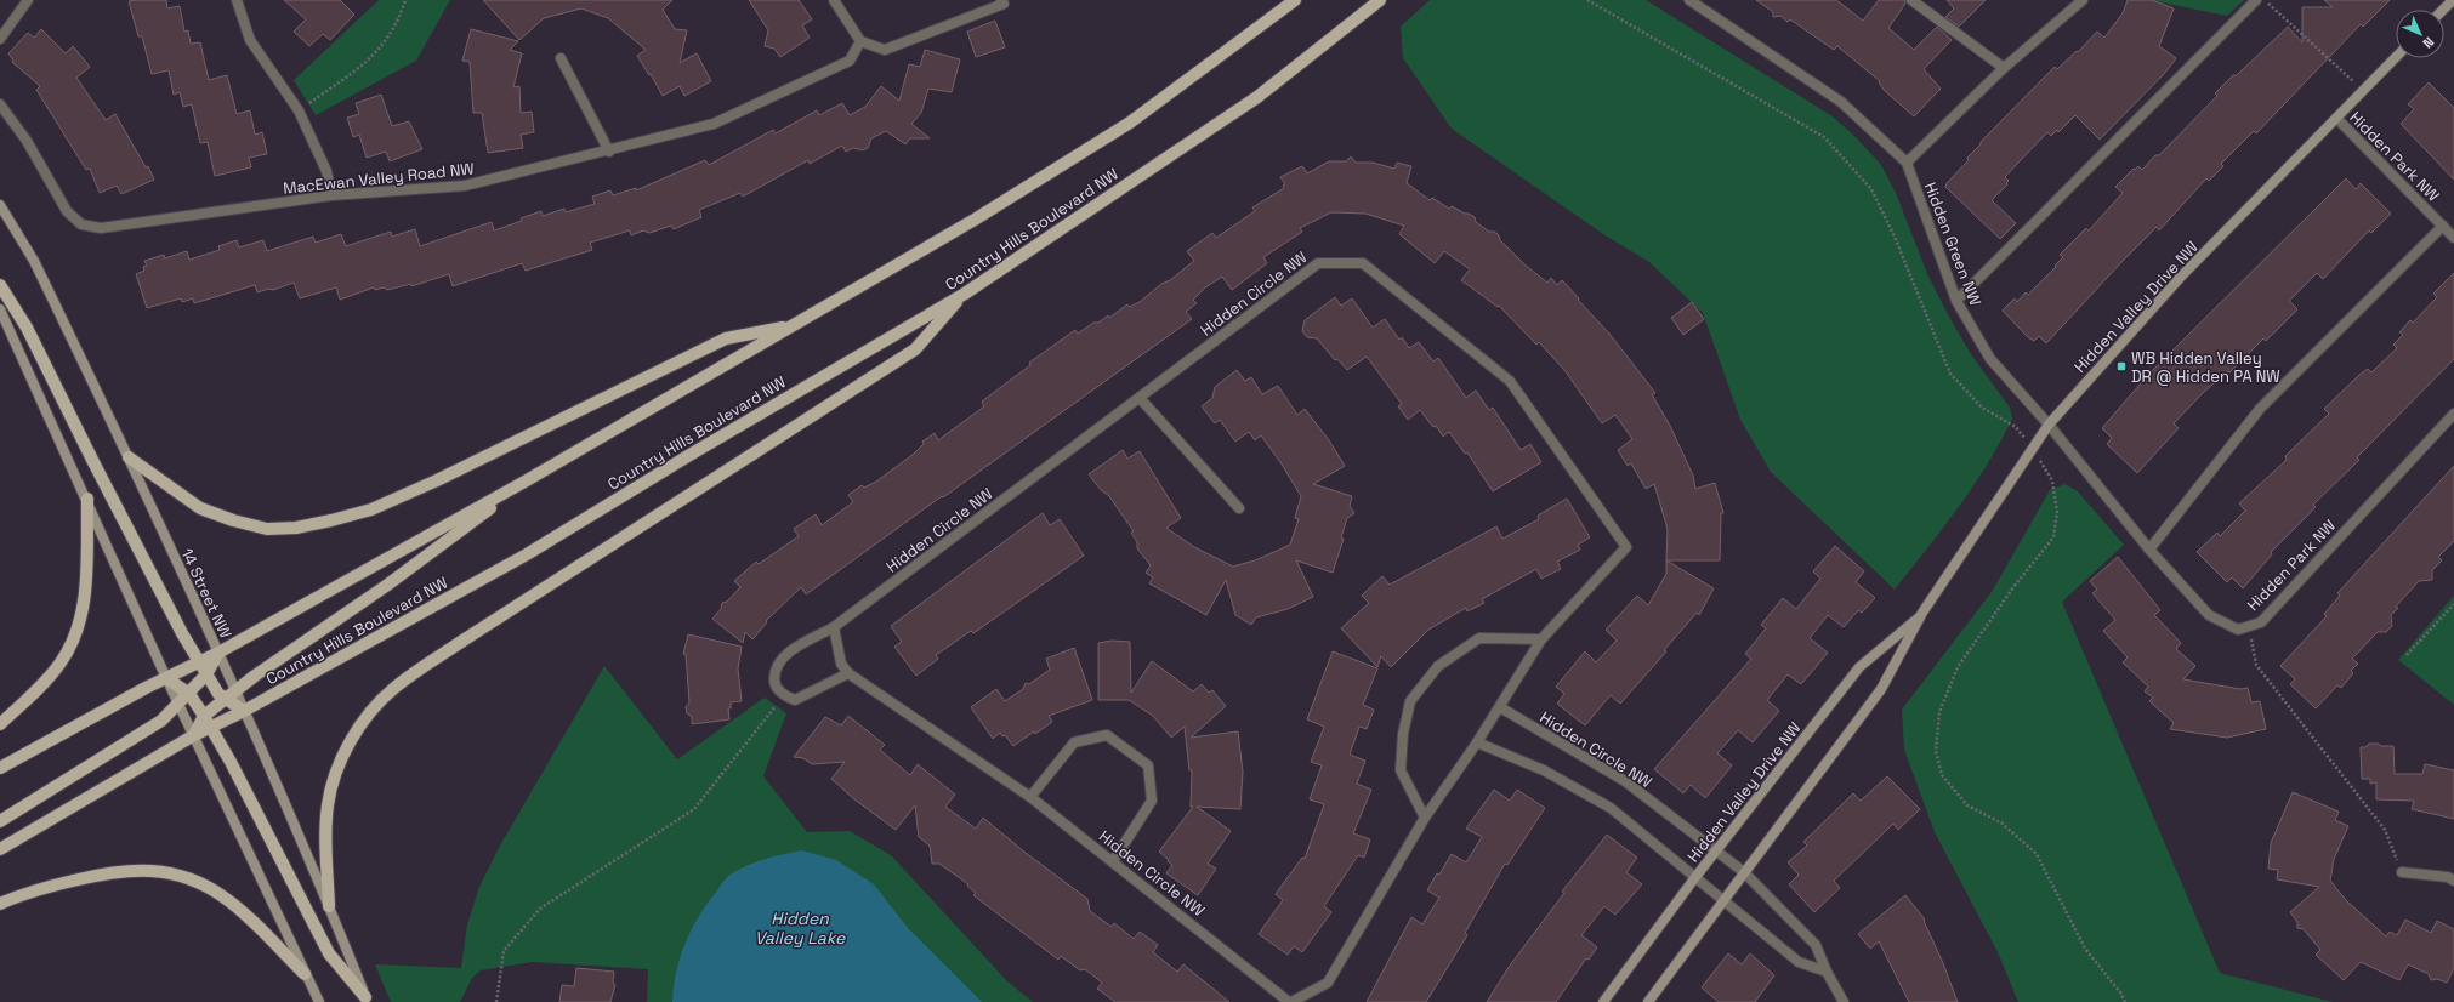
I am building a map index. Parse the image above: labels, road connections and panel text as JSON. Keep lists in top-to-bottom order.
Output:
{
  "streets": {
    "main road": ["Country Hills Boulevard NW"],
    "street": [
      "Hidden Park NW",
      "MacEwan Valley Road NW",
      "Hidden Green NW",
      "Hidden Circle NW",
      "Hidden Valley Drive NW",
      "14 Street NW"
    ]
  },
  "crossings": [
    ["Hidden Park NW", "Hidden Green NW"],
    ["Hidden Park NW", "Hidden Valley Drive NW"],
    ["Country Hills Boulevard NW", "14 Street NW"],
    ["Hidden Green NW", "Hidden Valley Drive NW"],
    ["Hidden Circle NW", "Hidden Valley Drive NW"]
  ],
  "water": ["Hidden Valley Lake"],
  "places": {
    "transit": ["WB Hidden Valley DR @ Hidden PA NW"]
  },
  "north": "bottom right"
}
